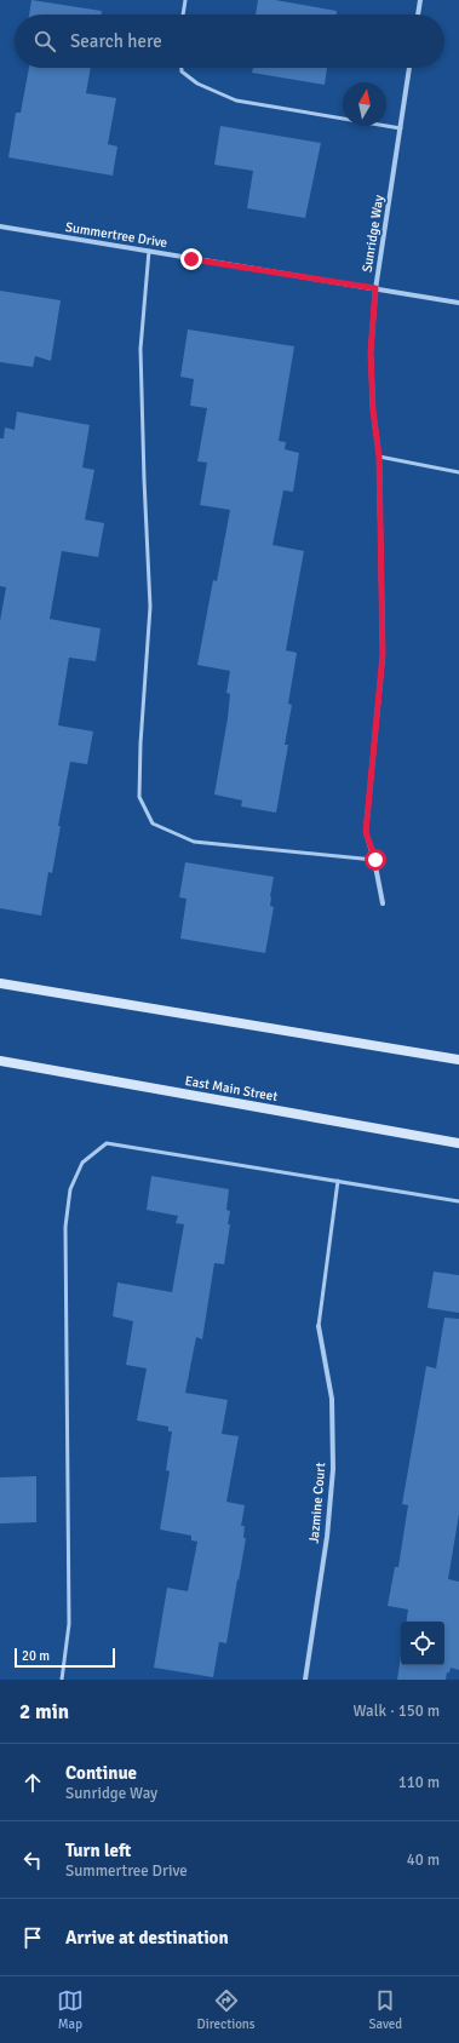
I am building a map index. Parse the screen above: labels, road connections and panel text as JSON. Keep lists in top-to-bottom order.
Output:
{
  "streets": {
    "main road": ["East Main Street"],
    "street": ["Sunridge Way", "Summertree Drive", "Jazmine Court"]
  },
  "crossings": [
    ["Sunridge Way", "Summertree Drive"]
  ],
  "scale_bar": "20 m",
  "north": "top",
  "page": {
    "search": "Search here",
    "scale": "20 m",
    "heading": ["2 min", "Walk · 150 m"],
    "list": [
      ["Continue", "Sunridge Way", "110 m"],
      ["Turn left", "Summertree Drive", "40 m"],
      "Arrive at destination"
    ],
    "nav": ["Map", "Directions", "Saved"]
  }
}
